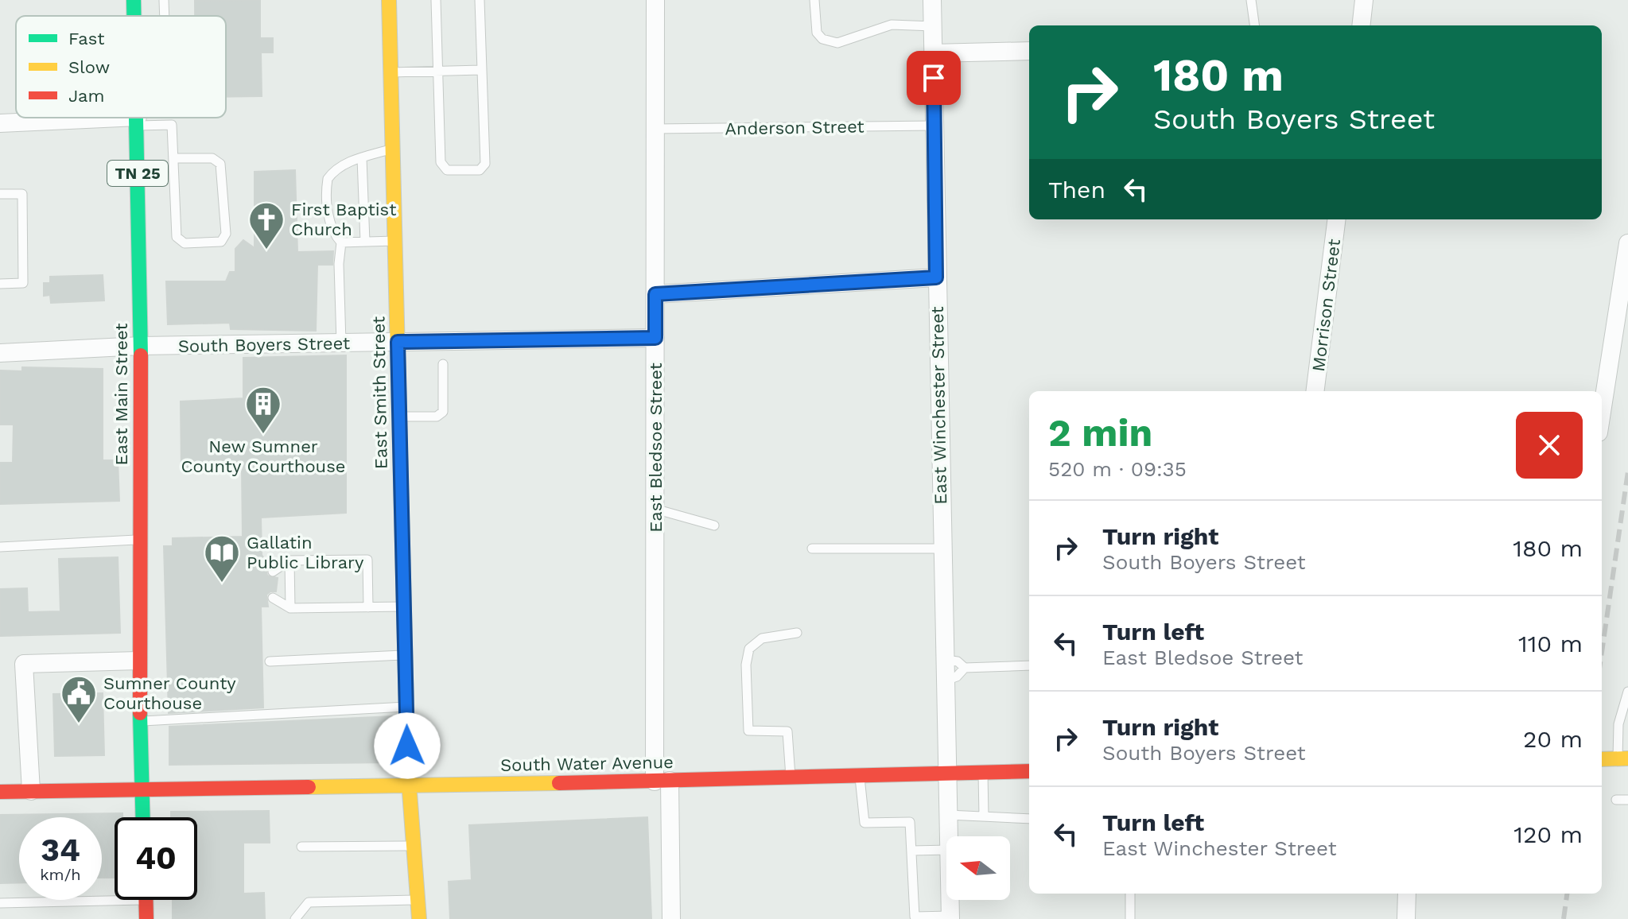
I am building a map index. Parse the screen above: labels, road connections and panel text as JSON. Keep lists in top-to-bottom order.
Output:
{
  "streets": {
    "main road": [
      "TN 25",
      "East Smith Street",
      "East Main Street",
      "South Water Avenue"
    ],
    "street": [
      "Morrison Street",
      "South Boyers Street",
      "East Winchester Street",
      "East Bledsoe Street"
    ],
    "lane": ["Anderson Street"]
  },
  "crossings": [
    ["Anderson Street", "East Winchester Street"],
    ["Anderson Street", "East Bledsoe Street"],
    ["TN 25", "East Main Street"],
    ["TN 25", "South Water Avenue"],
    ["South Boyers Street", "East Smith Street"],
    ["South Boyers Street", "East Main Street"],
    ["South Boyers Street", "East Bledsoe Street"],
    ["East Smith Street", "South Water Avenue"],
    ["East Main Street", "South Water Avenue"],
    ["East Winchester Street", "South Water Avenue"],
    ["East Bledsoe Street", "South Water Avenue"]
  ],
  "places": {
    "church": ["First Baptist Church"],
    "building": ["New Sumner County Courthouse"],
    "library": ["Gallatin Public Library"],
    "public building": ["Sumner County Courthouse"]
  },
  "legend": ["Fast", "Slow", "Jam"],
  "north": "left",
  "page": {
    "turn": ["180 m", "South Boyers Street"],
    "then": "Then",
    "heading": ["2 min", "520 m · 09:35"],
    "list": [
      {
        "name": "Turn right",
        "note": "South Boyers Street",
        "value": "180 m"
      },
      {
        "name": "Turn left",
        "note": "East Bledsoe Street",
        "value": "110 m"
      },
      {
        "name": "Turn right",
        "note": "South Boyers Street",
        "value": "20 m"
      },
      {
        "name": "Turn left",
        "note": "East Winchester Street",
        "value": "120 m"
      }
    ],
    "speed": "34 km/h",
    "limit": "40"
  }
}
